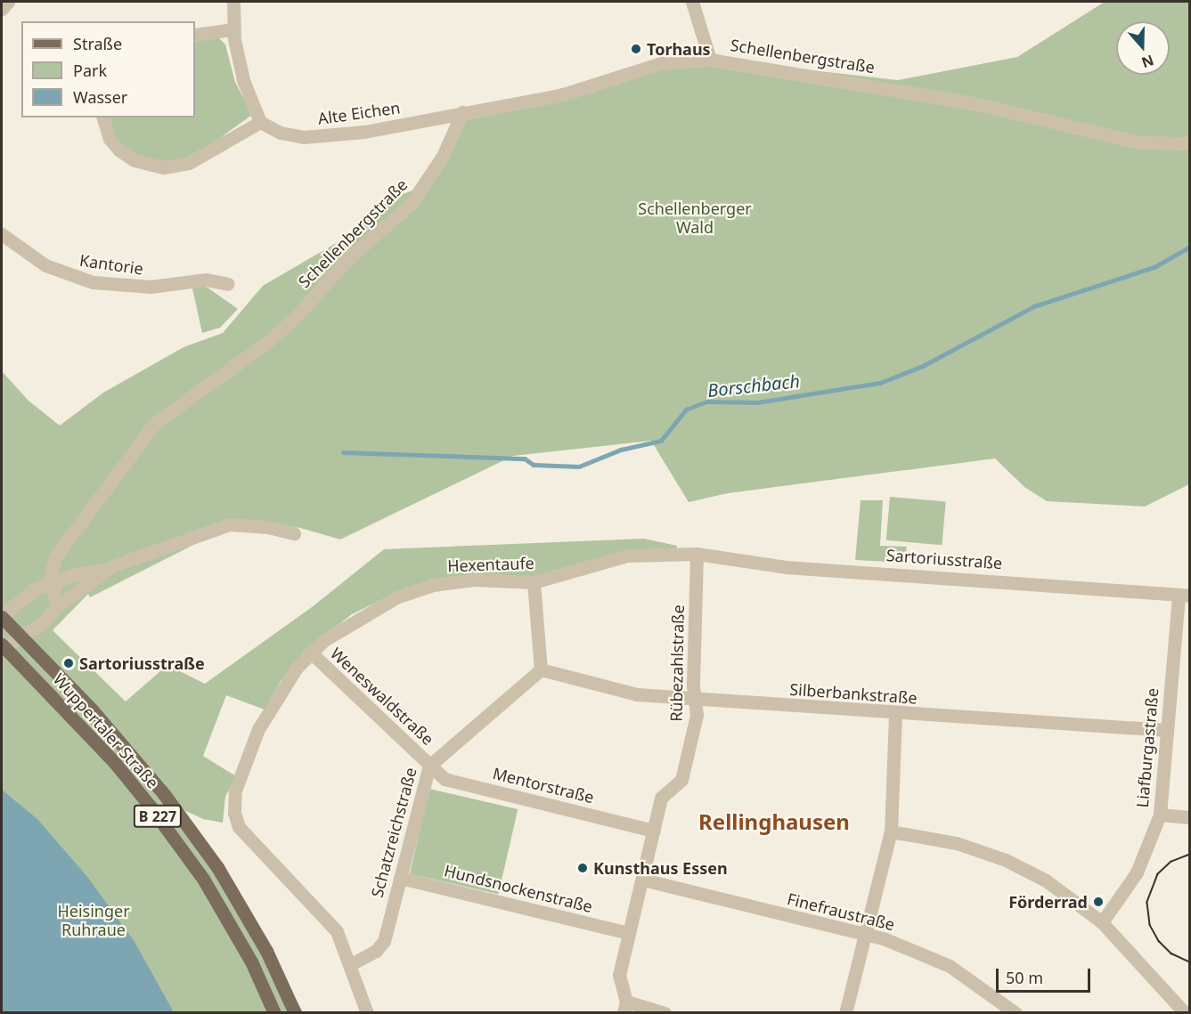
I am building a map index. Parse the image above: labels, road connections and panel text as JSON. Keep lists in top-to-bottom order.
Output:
{
  "streets": {
    "main road": ["Wuppertaler Straße", "B 227"],
    "street": [
      "Schellenbergstraße",
      "Alte Eichen",
      "Kantorie",
      "Sartoriusstraße",
      "Hexentaufe",
      "Rübezahlstraße",
      "Silberbankstraße",
      "Weneswaldstraße",
      "Liafburgastraße",
      "Mentorstraße",
      "Schatzreichstraße",
      "Hundsnockenstraße",
      "Finefraustraße"
    ]
  },
  "crossings": [
    ["Schellenbergstraße", "Alte Eichen"],
    ["Sartoriusstraße", "Hexentaufe"],
    ["Sartoriusstraße", "Rübezahlstraße"],
    ["Sartoriusstraße", "Liafburgastraße"],
    ["Hexentaufe", "Rübezahlstraße"],
    ["Hexentaufe", "Weneswaldstraße"],
    ["Hexentaufe", "Schatzreichstraße"],
    ["Rübezahlstraße", "Silberbankstraße"],
    ["Rübezahlstraße", "Mentorstraße"],
    ["Rübezahlstraße", "Hundsnockenstraße"],
    ["Rübezahlstraße", "Finefraustraße"],
    ["Silberbankstraße", "Liafburgastraße"],
    ["Silberbankstraße", "Schatzreichstraße"],
    ["Weneswaldstraße", "Mentorstraße"],
    ["Weneswaldstraße", "Schatzreichstraße"],
    ["Mentorstraße", "Schatzreichstraße"],
    ["Schatzreichstraße", "Hundsnockenstraße"]
  ],
  "districts": ["Rellinghausen"],
  "water": ["Borschbach"],
  "parks": ["Schellenberger Wald", "Heisinger Ruhraue"],
  "places": [
    "Torhaus",
    "Sartoriusstraße",
    "Kunsthaus Essen",
    "Förderrad"
  ],
  "legend": ["Straße", "Park", "Wasser"],
  "scale_bar": "50 m",
  "north": "bottom"
}
